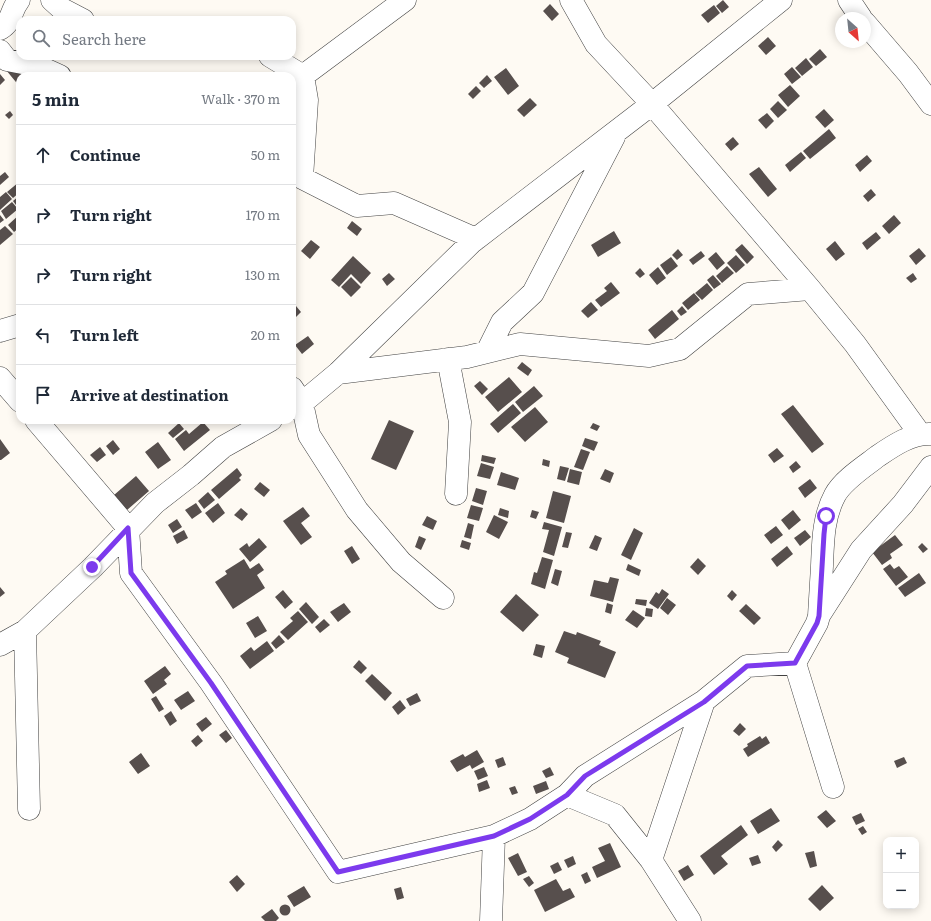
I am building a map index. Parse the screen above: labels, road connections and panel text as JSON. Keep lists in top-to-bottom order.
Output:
{
  "north": "bottom right",
  "page": {
    "search": "Search here",
    "heading": ["5 min", "Walk · 370 m"],
    "list": [
      ["Continue", "50 m"],
      ["Turn right", "170 m"],
      ["Turn right", "130 m"],
      ["Turn left", "20 m"],
      "Arrive at destination"
    ],
    "map_buttons": ["+", "−"]
  }
}
